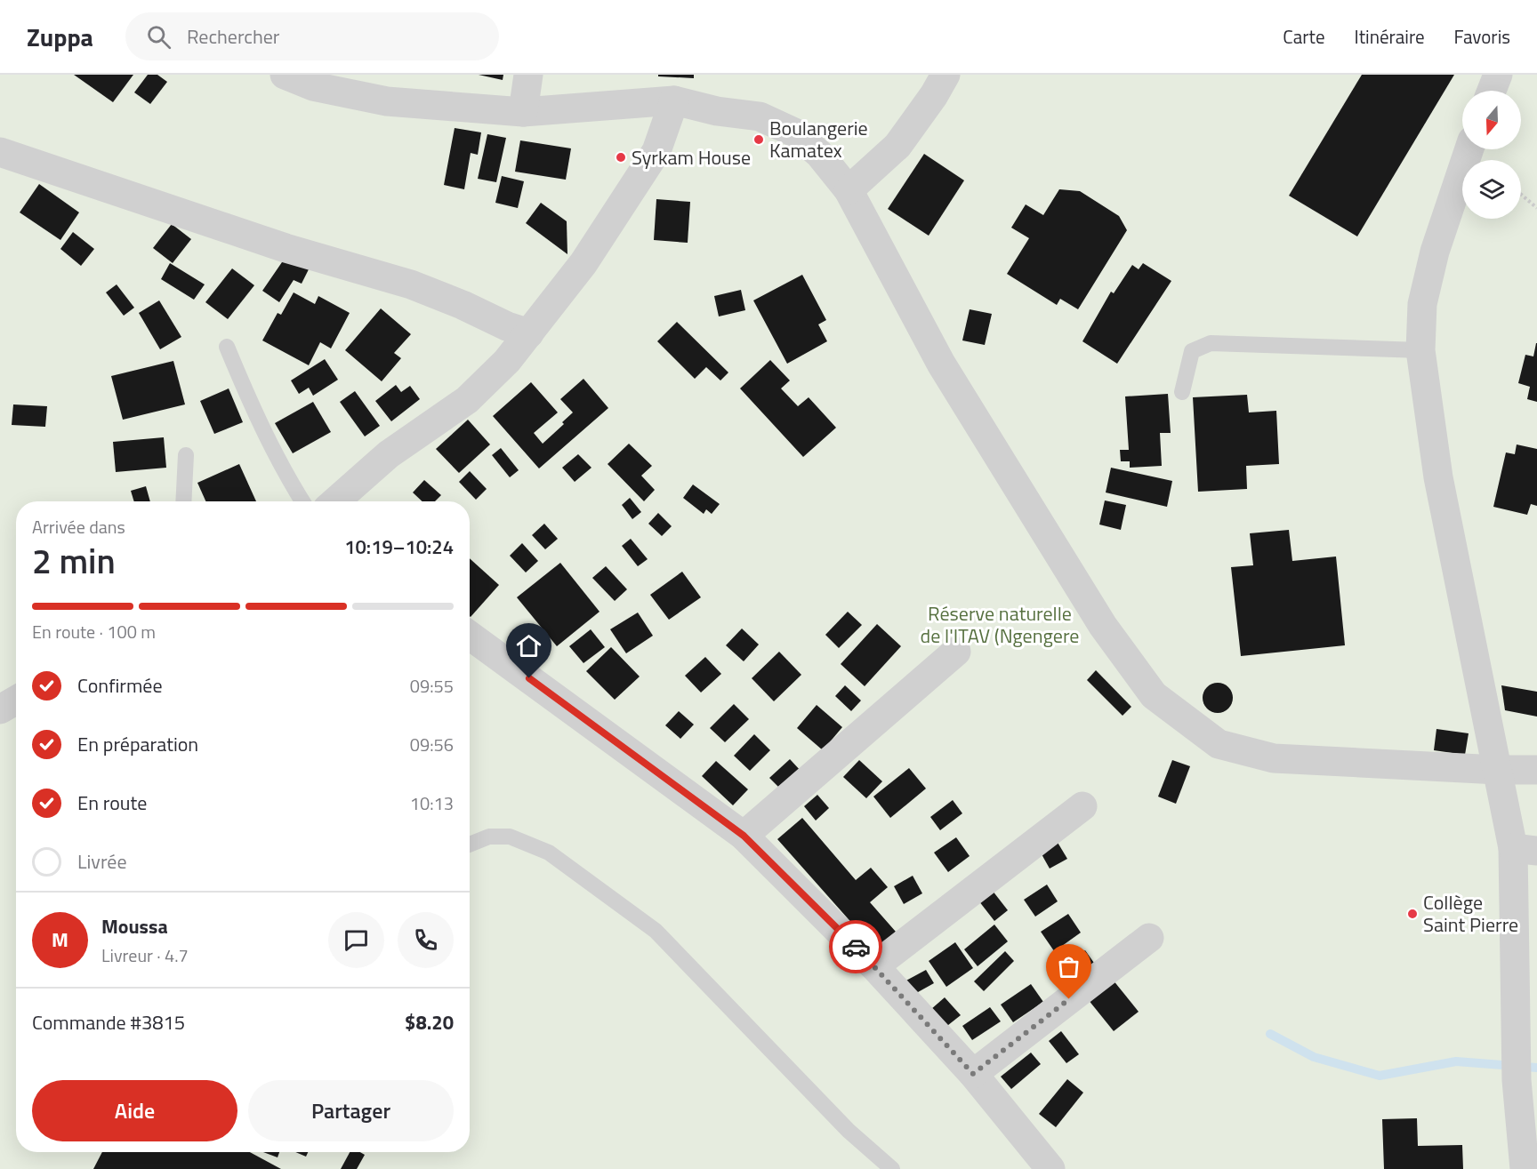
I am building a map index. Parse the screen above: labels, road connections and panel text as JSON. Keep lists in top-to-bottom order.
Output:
{
  "parks": ["Réserve naturelle de l'ITAV (Ngengere"],
  "places": ["Boulangerie Kamatex", "Syrkam House", "Collège Saint Pierre"],
  "north": "bottom",
  "page": {
    "header": "Zuppa",
    "search": "Rechercher",
    "nav": ["Carte", "Itinéraire", "Favoris"],
    "heading": ["2 min", "Arrivée dans", "10:19–10:24"],
    "panel": [
      "Moussa",
      "Livreur · 4.7",
      "Commande #3815",
      "$8.20"
    ],
    "bar": "En route · 100 m",
    "list": [
      ["Confirmée", "09:55"],
      ["En préparation", "09:56"],
      ["En route", "10:13"],
      "Livrée"
    ],
    "round": "M",
    "buttons": ["Aide", "Partager"]
  }
}
